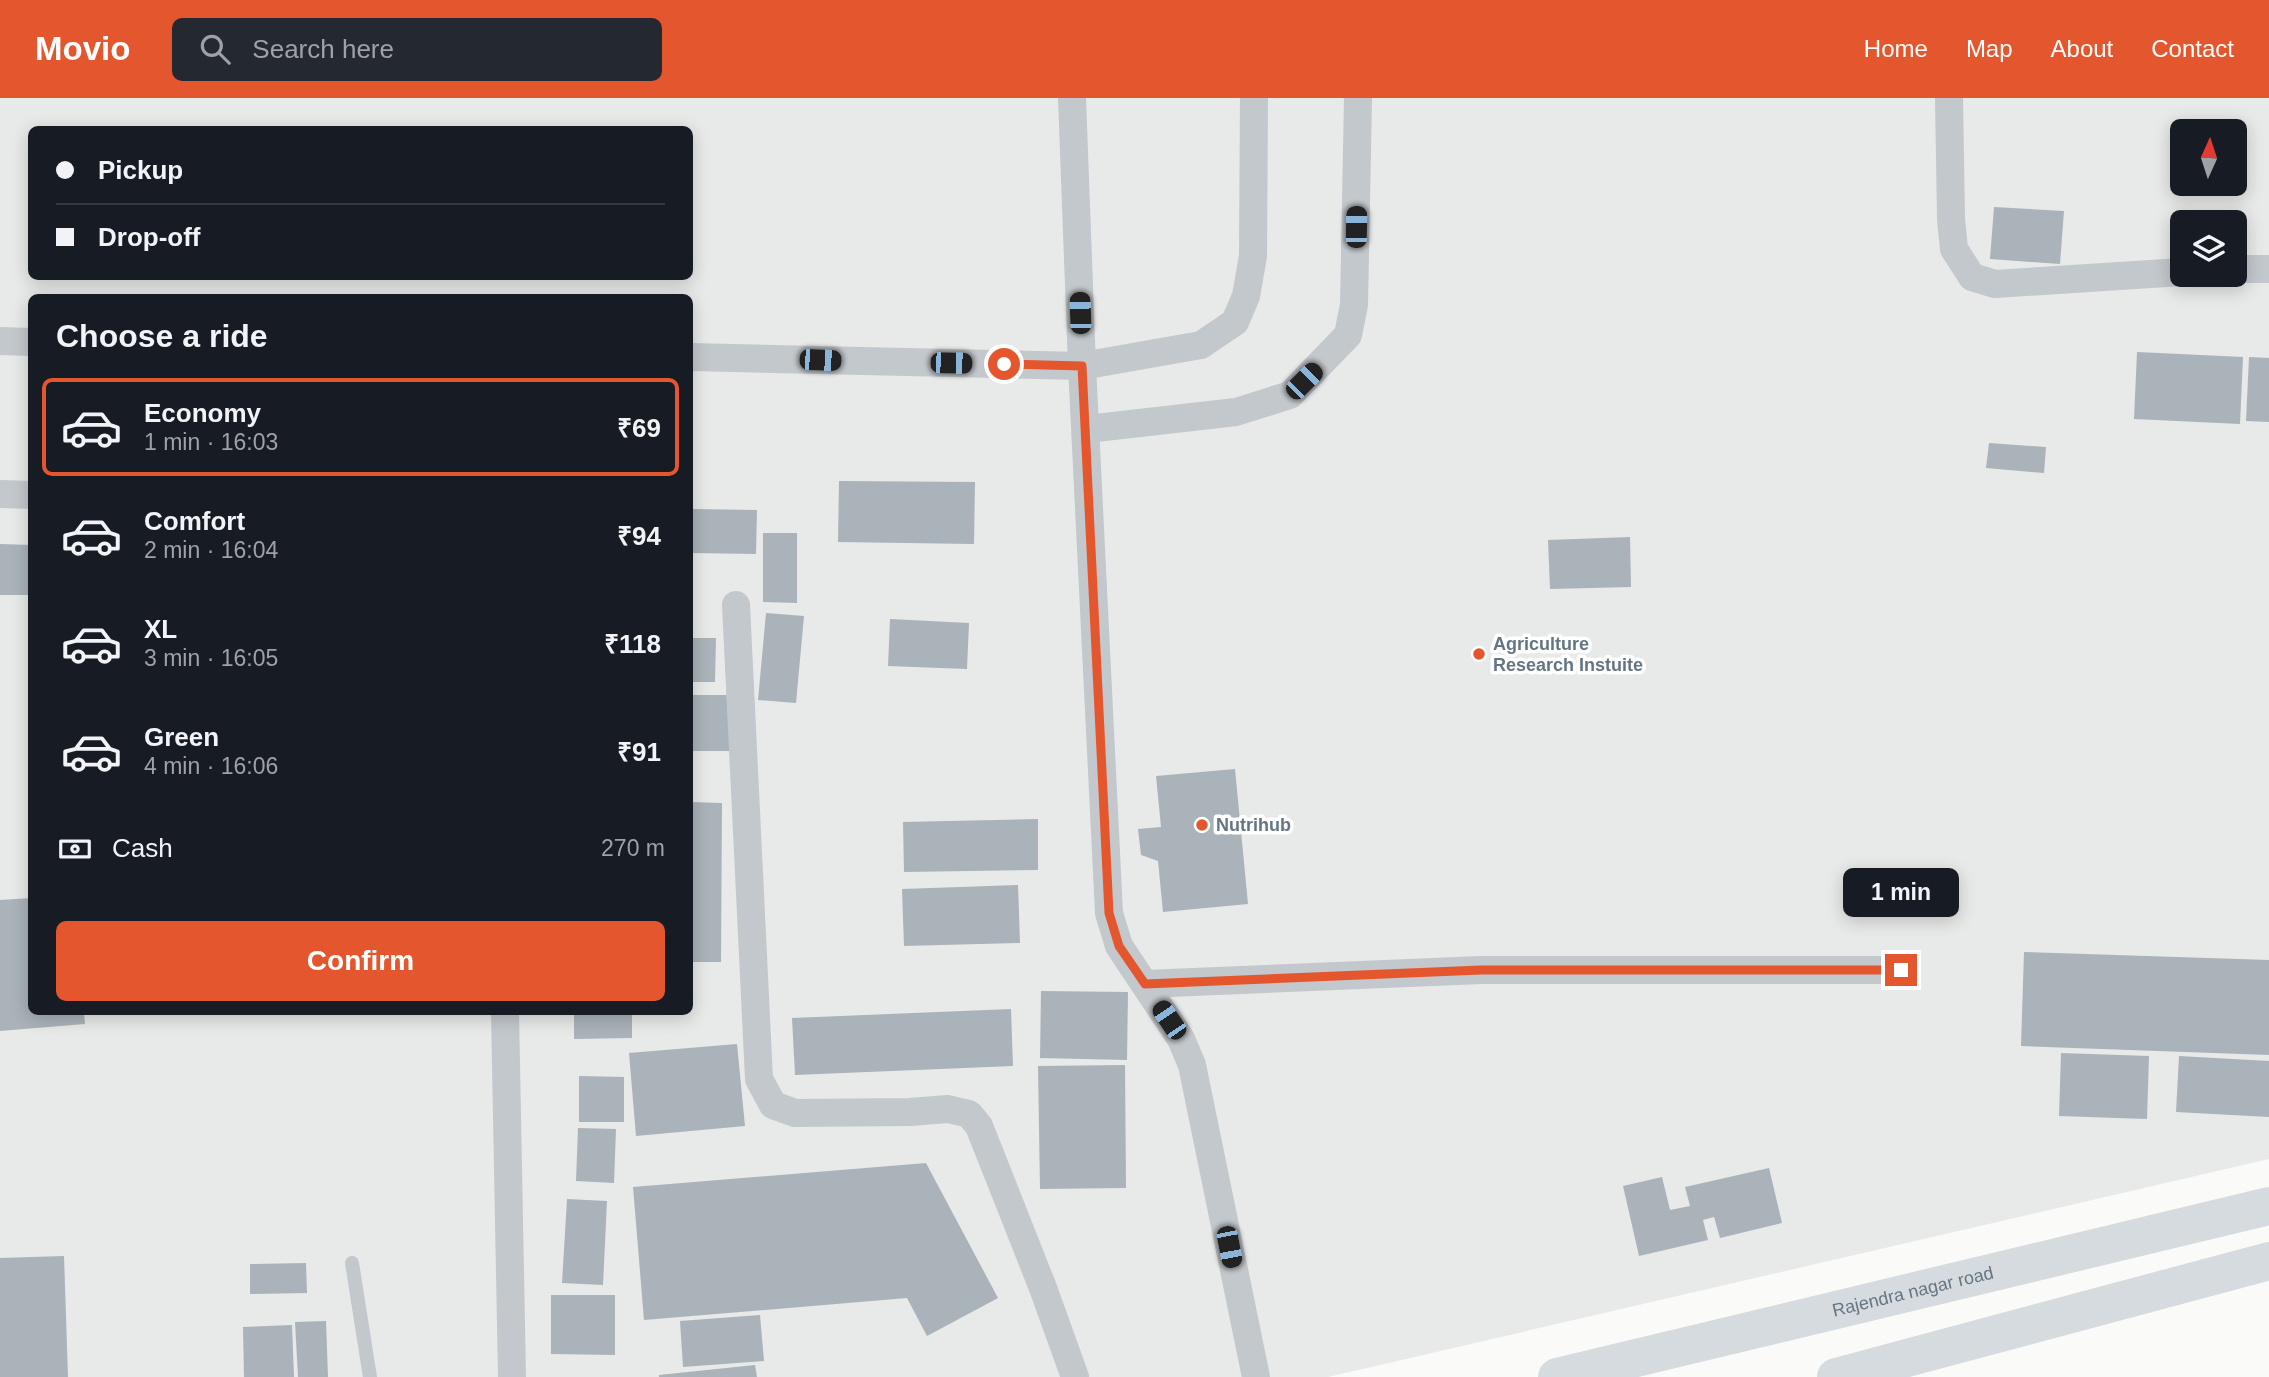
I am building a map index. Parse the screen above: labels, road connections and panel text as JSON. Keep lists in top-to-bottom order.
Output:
{
  "streets": {
    "main road": ["Rajendra nagar road"]
  },
  "places": ["Agriculture Research Instuite", "Nutrihub"],
  "north": "top",
  "page": {
    "header": "Movio",
    "search": "Search here",
    "nav": [
      "Home",
      "Map",
      "About",
      "Contact"
    ],
    "banner": ["Pickup", "Drop-off"],
    "heading": "Choose a ride",
    "list": [
      {
        "name": "Economy",
        "note": "1 min · 16:03",
        "value": "₹69"
      },
      {
        "name": "Comfort",
        "note": "2 min · 16:04",
        "value": "₹94"
      },
      {
        "name": "XL",
        "note": "3 min · 16:05",
        "value": "₹118"
      },
      {
        "name": "Green",
        "note": "4 min · 16:06",
        "value": "₹91"
      }
    ],
    "pay": ["Cash", "270 m"],
    "bubble": "1 min",
    "buttons": "Confirm"
  }
}
